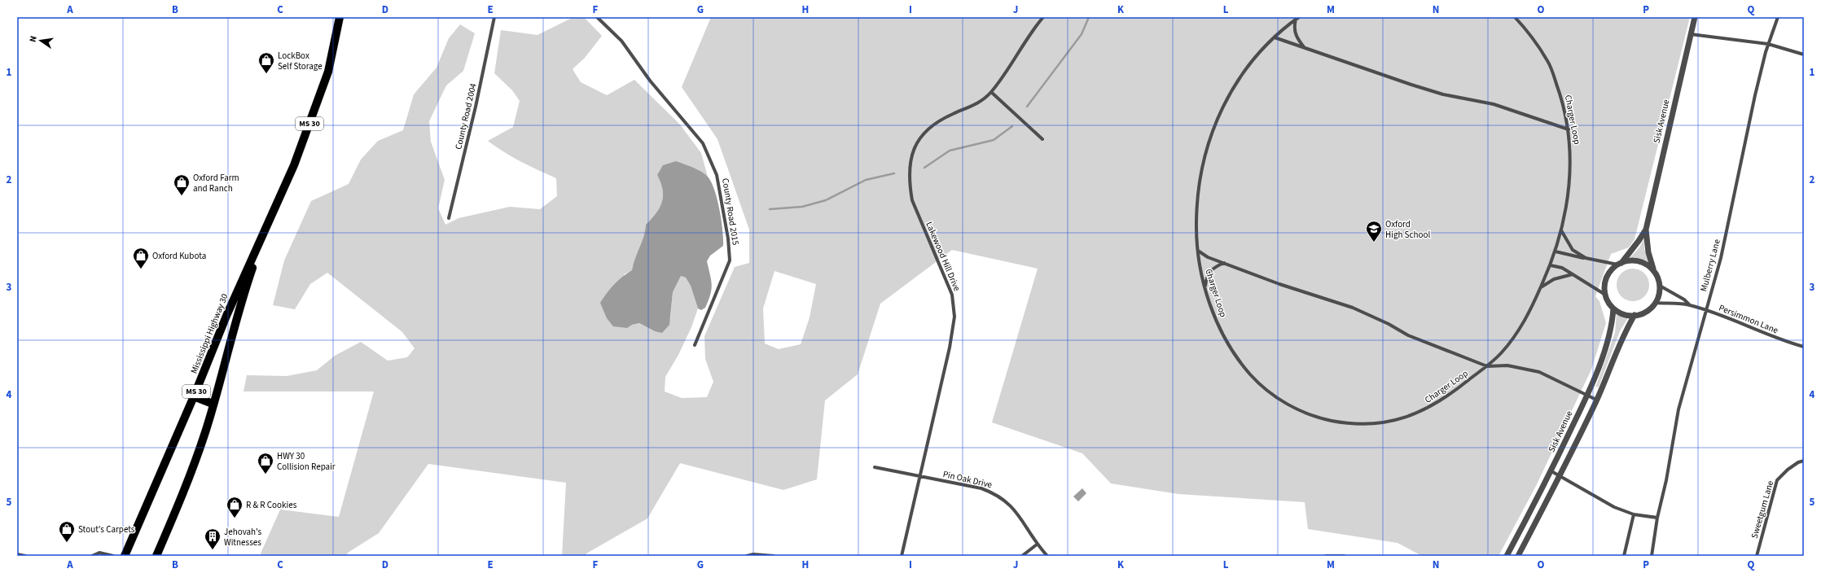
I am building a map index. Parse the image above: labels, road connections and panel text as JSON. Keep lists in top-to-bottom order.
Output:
{
  "streets": {
    "main road": ["MS 30", "Mississippi Highway 30"],
    "street": [
      "County Road 2004",
      "Charger Loop",
      "Sisk Avenue",
      "County Road 2015",
      "Lakewood Hill Drive",
      "Mulberry Lane",
      "Persimmon Lane",
      "Pin Oak Drive",
      "Sweetgum Lane"
    ]
  },
  "crossings": [
    ["Sisk Avenue", "Persimmon Lane"],
    ["Lakewood Hill Drive", "Pin Oak Drive"],
    ["Mulberry Lane", "Persimmon Lane"]
  ],
  "places": {
    "shop": [
      "LockBox Self Storage",
      "Oxford Farm and Ranch",
      "Oxford Kubota",
      "HWY 30 Collision Repair",
      "R & R Cookies",
      "Stout's Carpets"
    ],
    "school or university": ["Oxford High School"],
    "building": ["Jehovah's Witnesses"]
  },
  "north": "left",
  "grid": {
    "columns": [
      "A",
      "B",
      "C",
      "D",
      "E",
      "F",
      "G",
      "H",
      "I",
      "J",
      "K",
      "L",
      "M",
      "N",
      "O",
      "P",
      "Q"
    ],
    "rows": [
      "1",
      "2",
      "3",
      "4",
      "5"
    ]
  }
}
